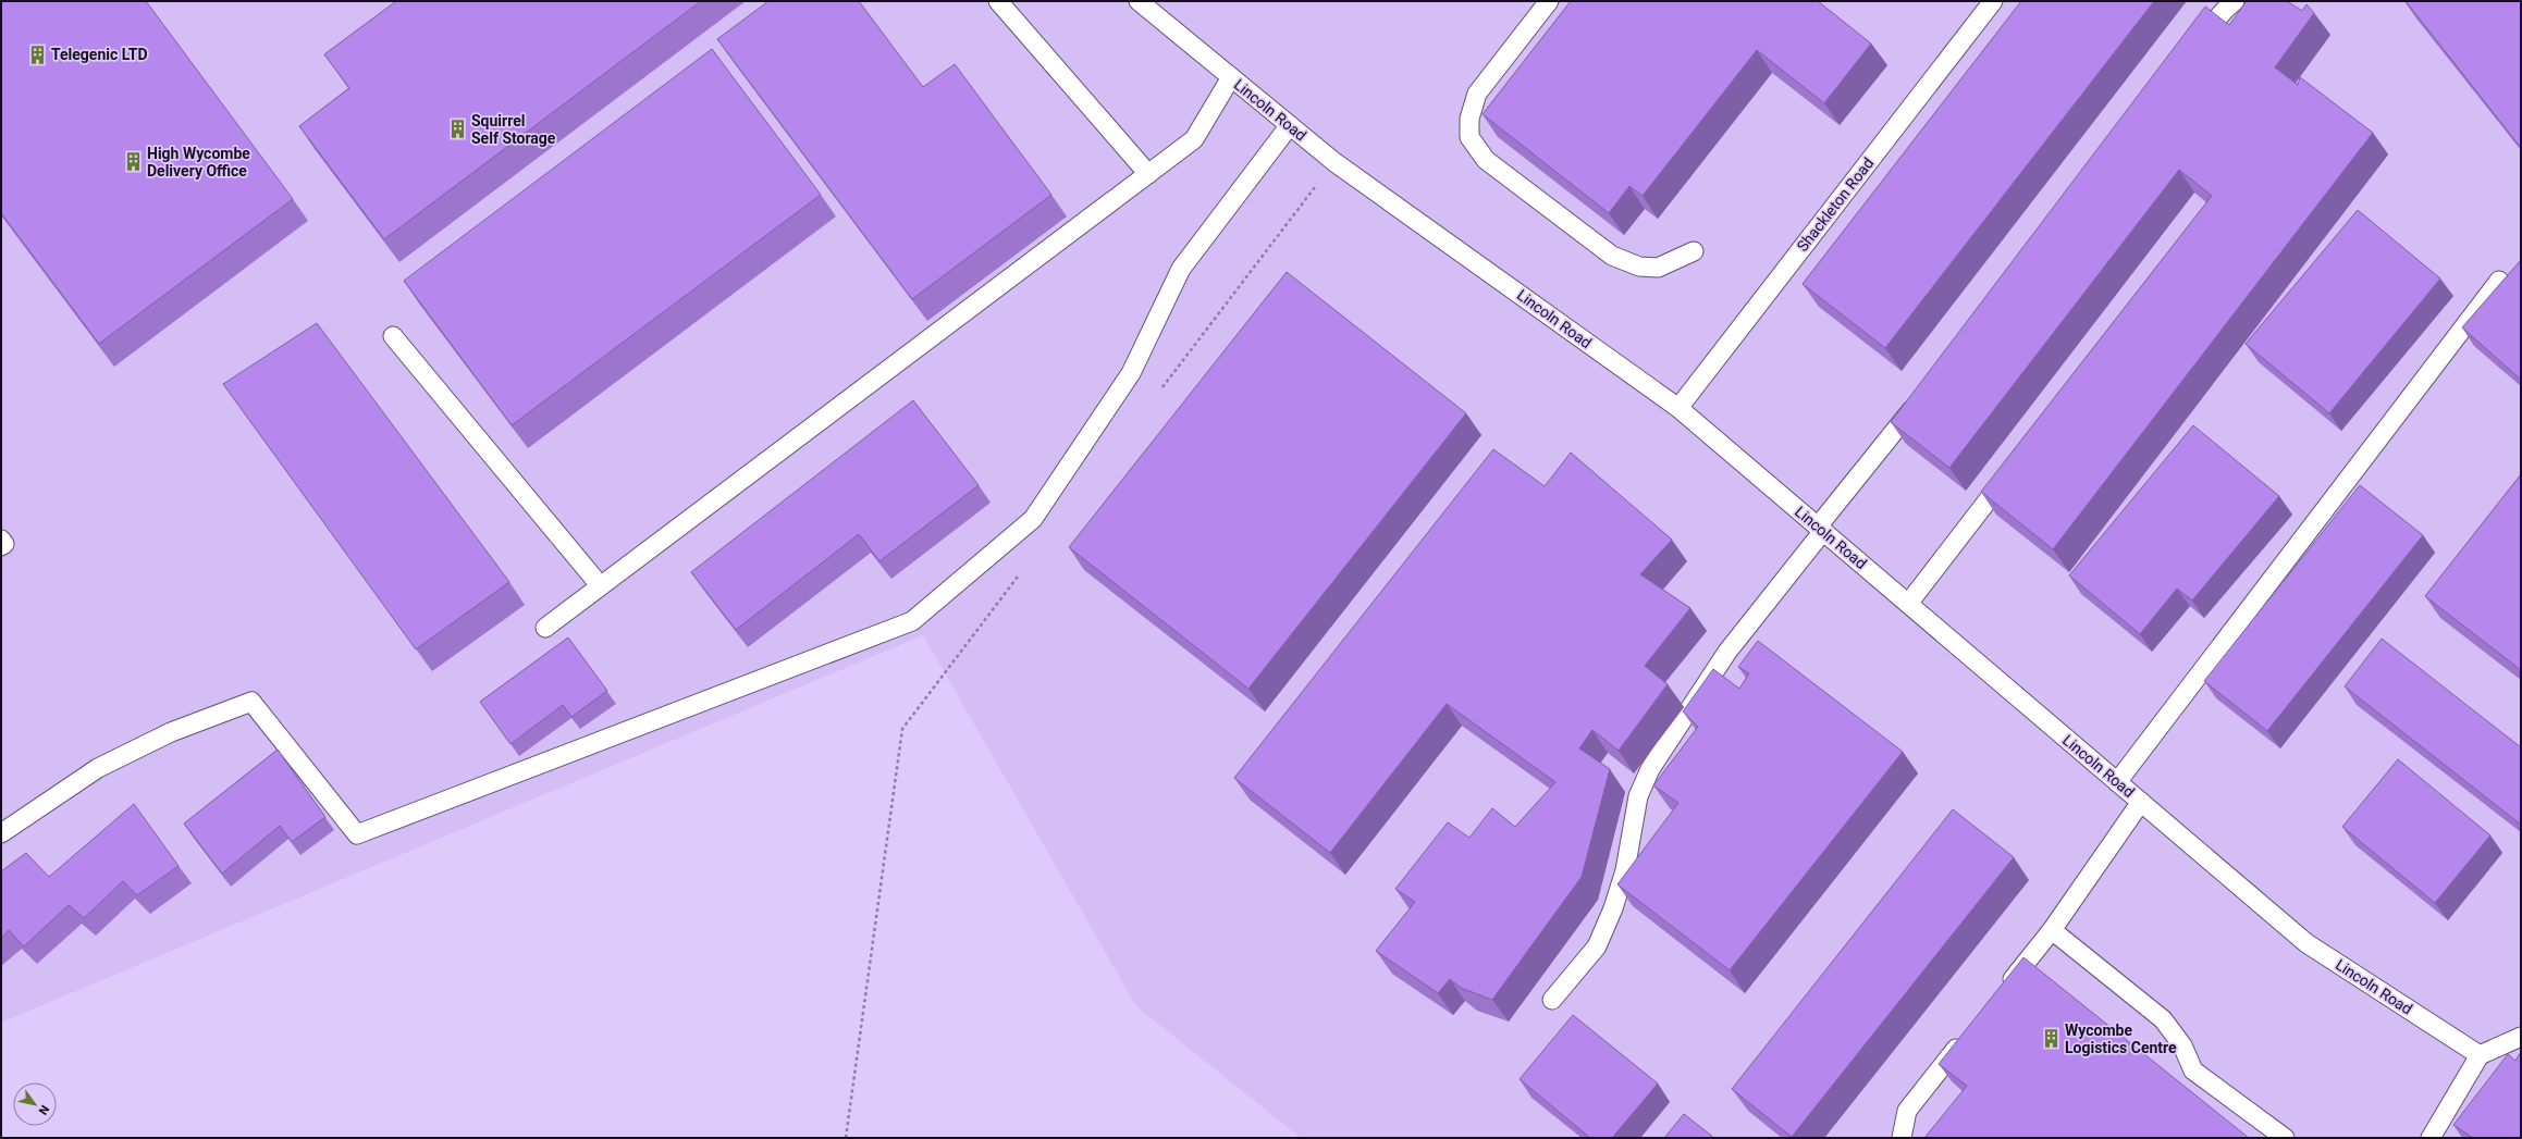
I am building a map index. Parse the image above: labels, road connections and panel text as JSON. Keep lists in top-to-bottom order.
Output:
{
  "streets": {
    "lane": ["Lincoln Road", "Shackleton Road"]
  },
  "crossings": [
    ["Lincoln Road", "Shackleton Road"]
  ],
  "places": {
    "building": [
      "Telegenic LTD",
      "Squirrel Self Storage",
      "High Wycombe Delivery Office",
      "Wycombe Logistics Centre"
    ]
  },
  "north": "bottom right"
}
